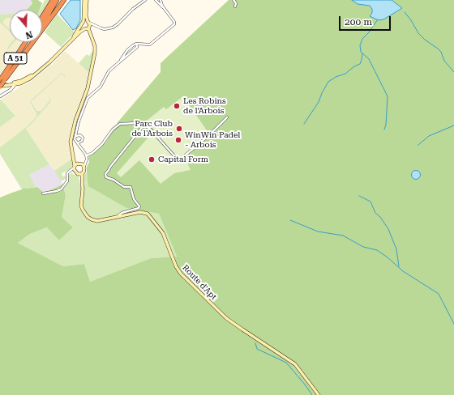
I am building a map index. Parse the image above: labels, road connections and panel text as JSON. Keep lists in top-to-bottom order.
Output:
{
  "streets": {
    "highway": ["A 51"],
    "main road": ["Route d'Apt"]
  },
  "places": [
    "Les Robins de l’Arbois",
    "Parc Club de l'Arbois",
    "WinWin Padel - Arbois",
    "Capital Form"
  ],
  "scale_bar": "200 m",
  "north": "bottom"
}
